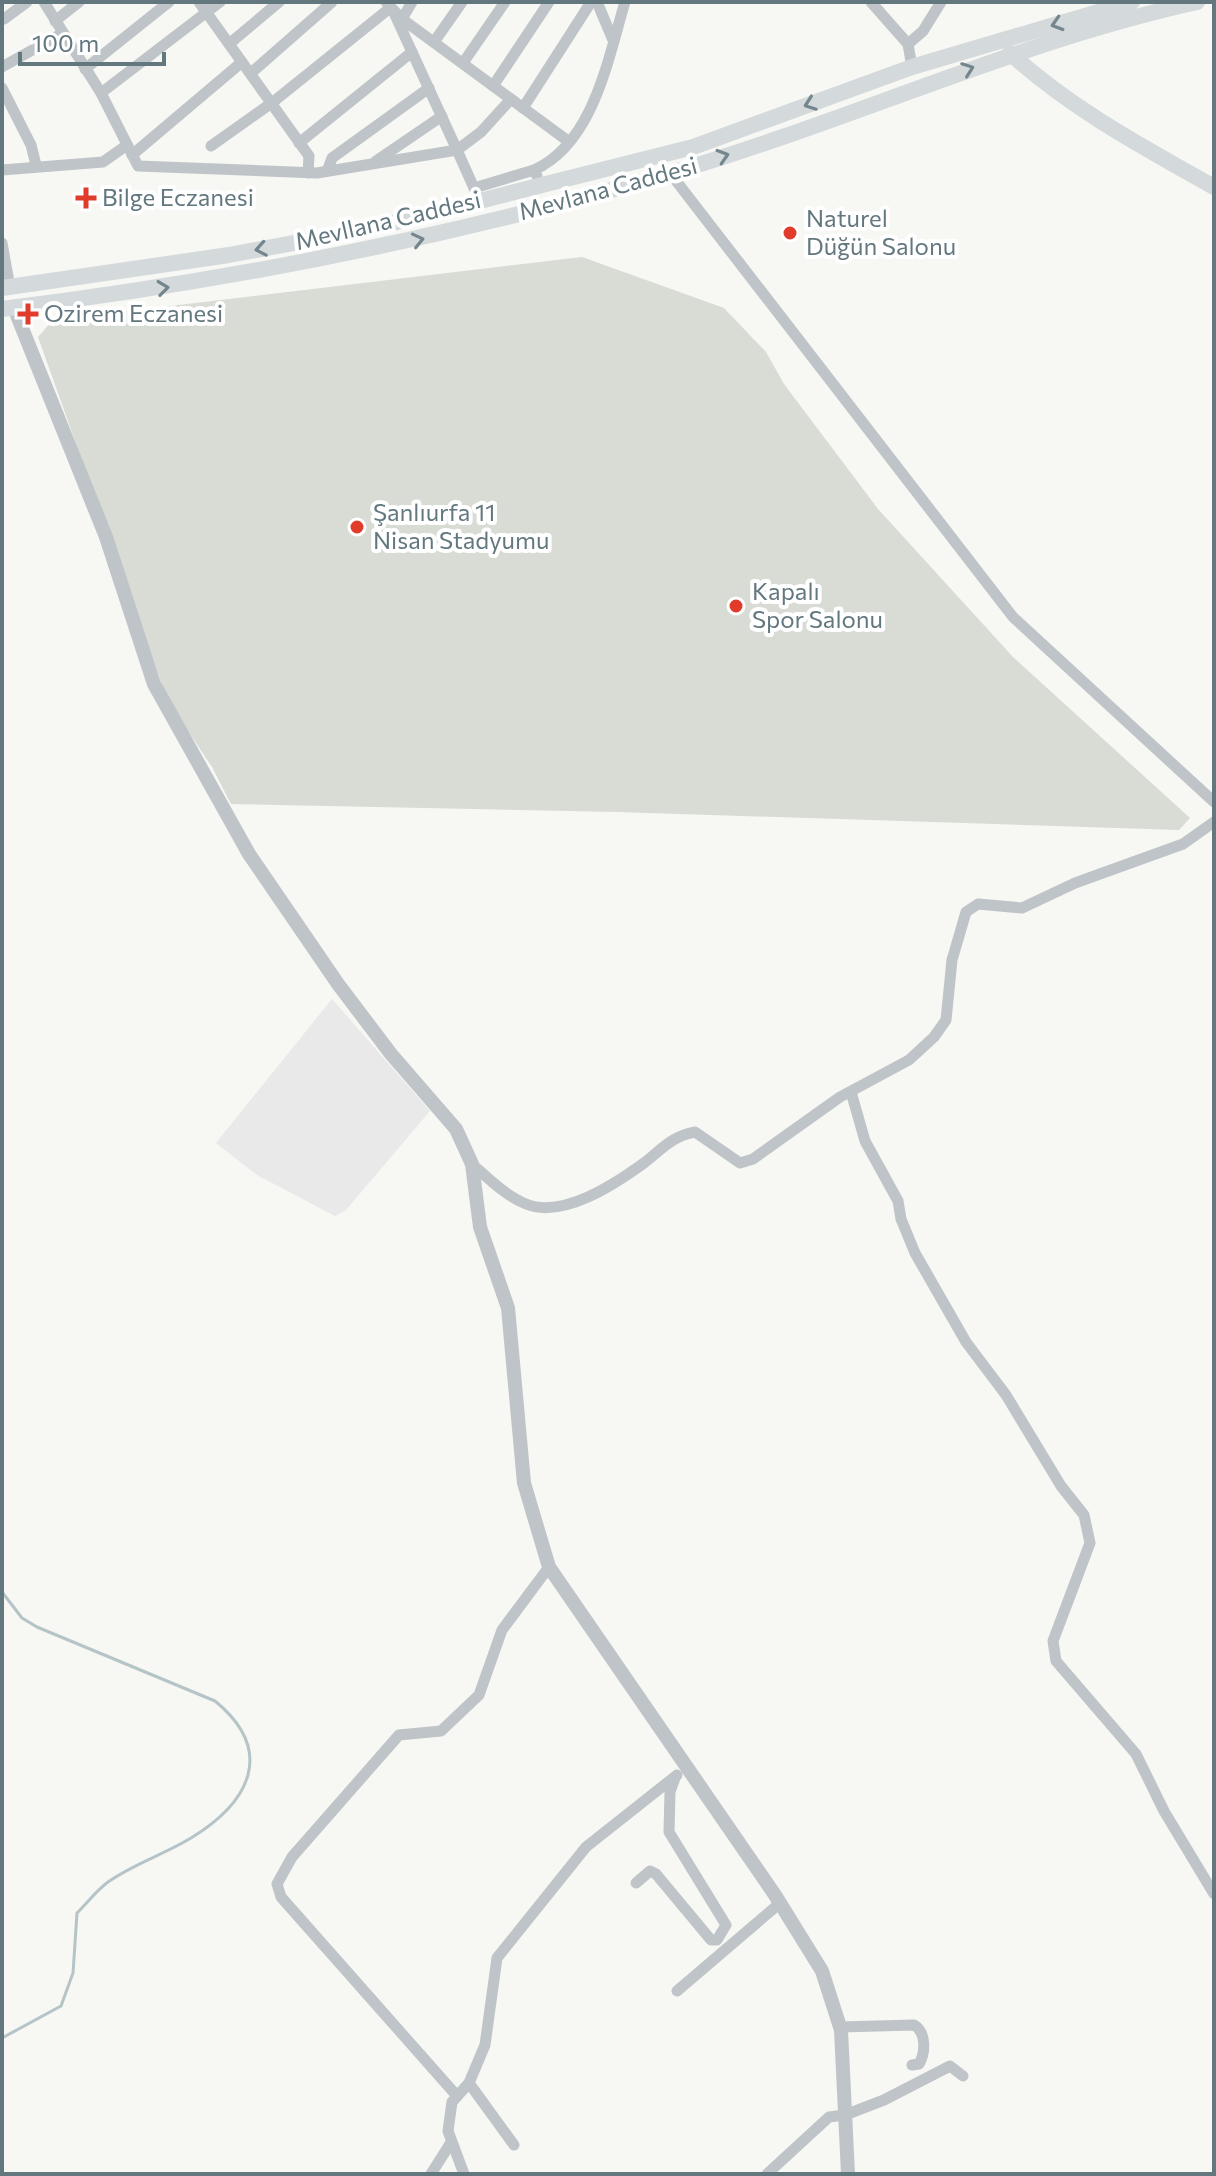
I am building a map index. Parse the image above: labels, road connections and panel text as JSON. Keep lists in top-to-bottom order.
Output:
{
  "streets": {
    "main road": ["Mevlana Caddesi", "Mevllana Caddesi"]
  },
  "one_way": ["Mevlana Caddesi", "Mevllana Caddesi"],
  "places": {
    "health": ["Bilge Eczanesi", "Ozirem Eczanesi"],
    "other": ["Naturel Düğün Salonu", "Şanlıurfa 11 Nisan Stadyumu", "Kapalı Spor Salonu"]
  },
  "scale_bar": "100 m"
}
